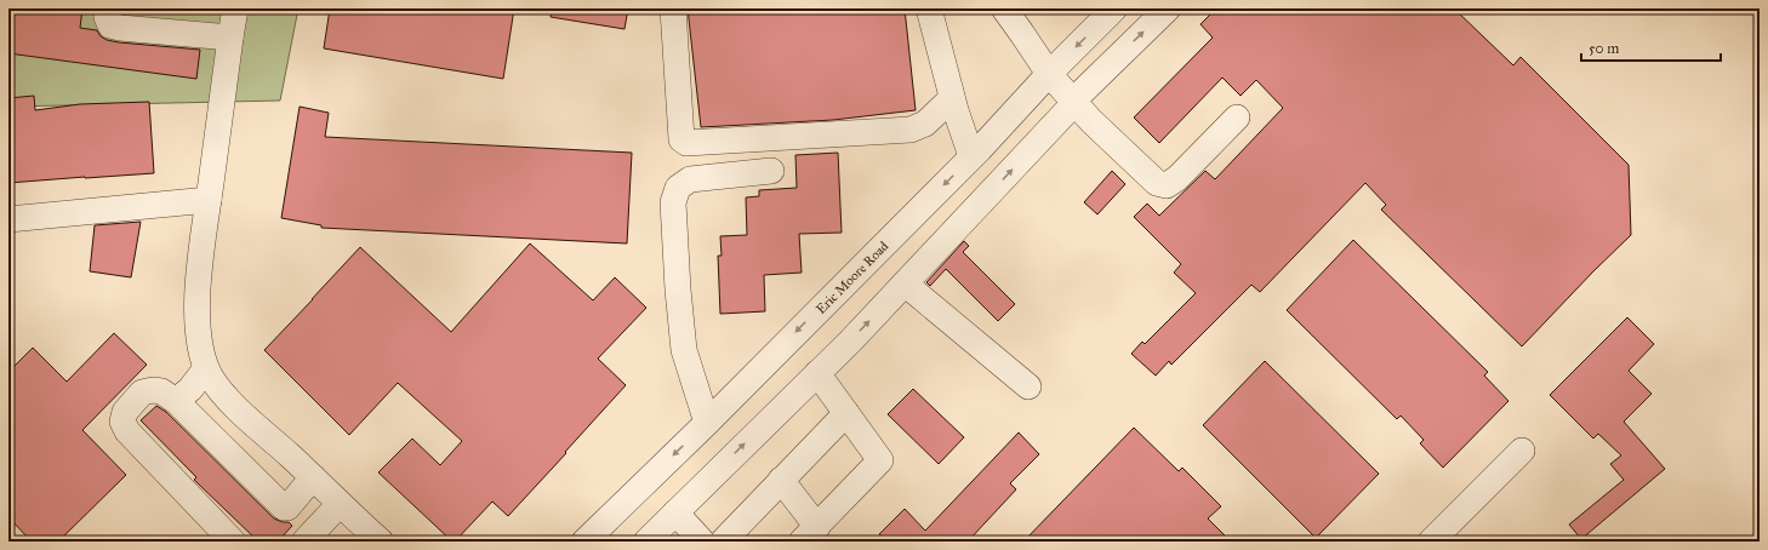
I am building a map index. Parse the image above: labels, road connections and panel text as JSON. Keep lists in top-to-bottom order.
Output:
{
  "streets": {
    "street": ["Eric Moore Road"]
  },
  "scale_bar": "50 m"
}
